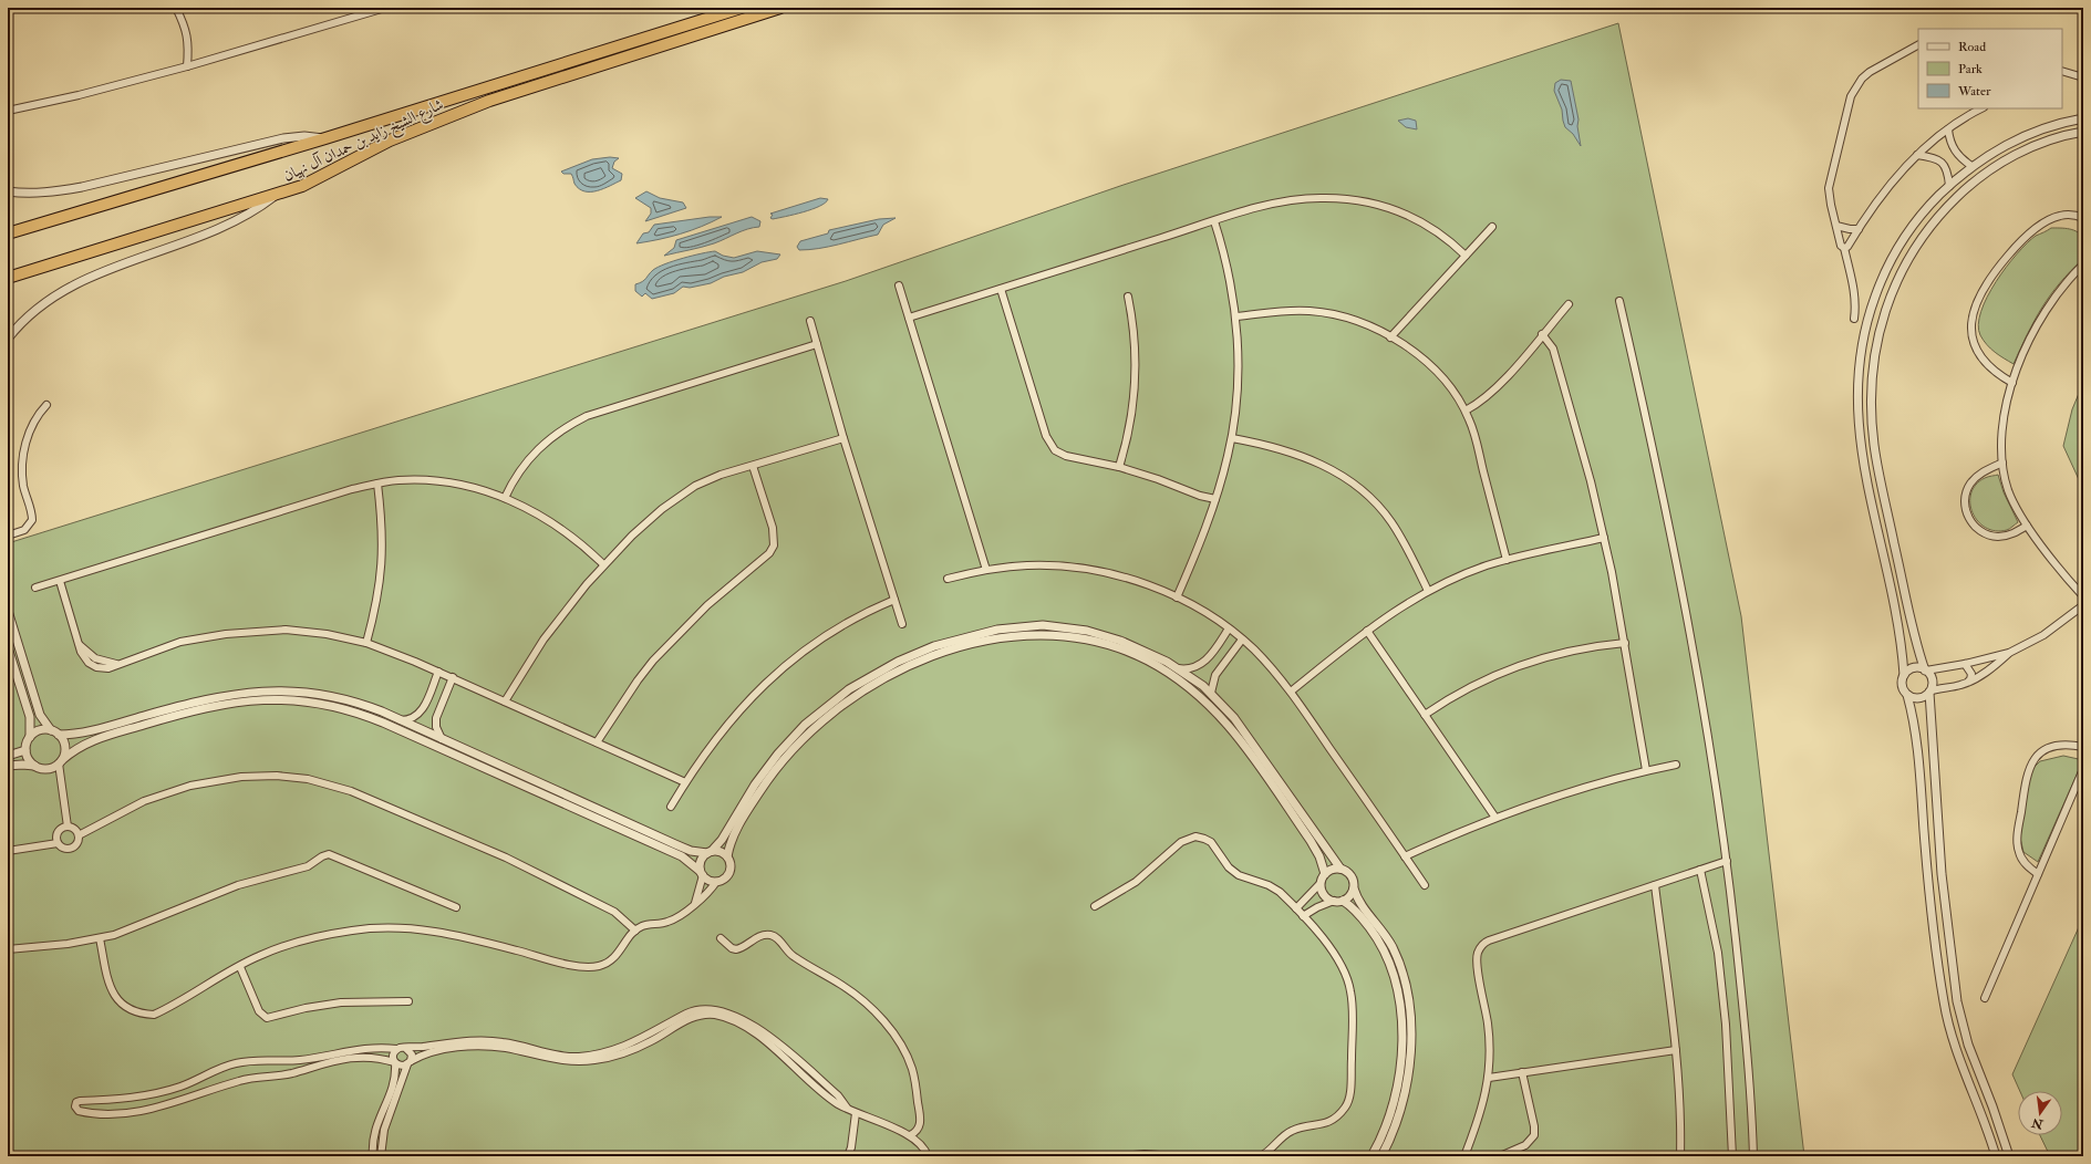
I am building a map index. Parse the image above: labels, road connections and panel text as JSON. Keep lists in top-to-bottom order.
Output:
{
  "streets": {
    "highway": ["شارع الشيخ زايد بن حمدان آل نهيان"]
  },
  "legend": ["Road", "Park", "Water"],
  "north": "bottom"
}
